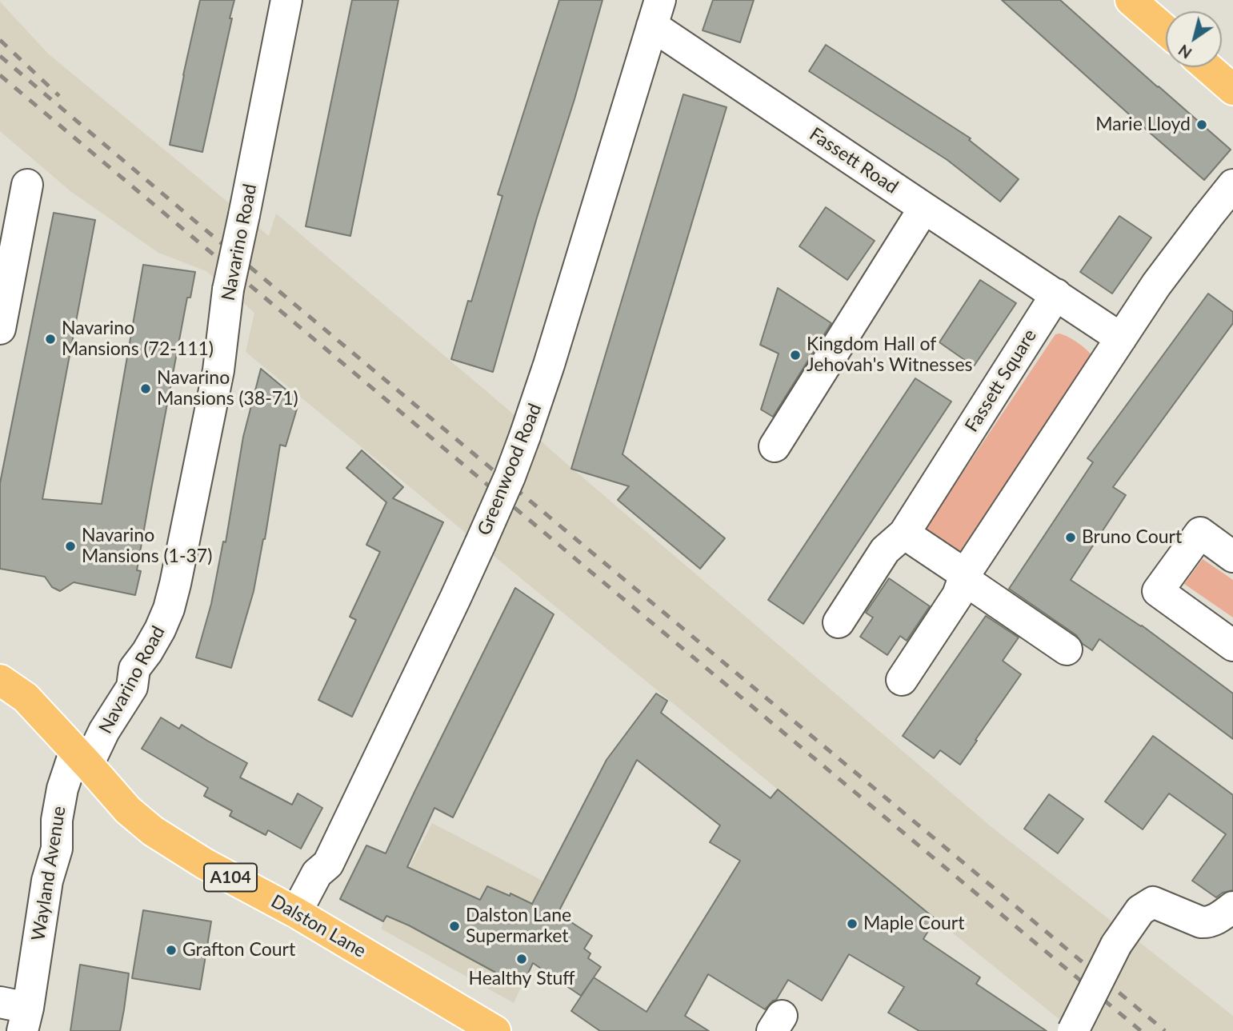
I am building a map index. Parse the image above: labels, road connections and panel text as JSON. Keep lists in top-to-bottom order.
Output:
{
  "streets": {
    "main road": ["A104", "Dalston Lane"],
    "street": [
      "Fassett Road",
      "Navarino Road",
      "Fassett Square",
      "Greenwood Road",
      "Wayland Avenue"
    ]
  },
  "crossings": [
    ["Fassett Road", "Fassett Square"],
    ["Fassett Road", "Greenwood Road"],
    ["Navarino Road", "Wayland Avenue"],
    ["Navarino Road", "Dalston Lane"],
    ["Greenwood Road", "Dalston Lane"],
    ["Wayland Avenue", "Dalston Lane"]
  ],
  "places": [
    "Marie Lloyd",
    "Navarino Mansions (72-111)",
    "Kingdom Hall of Jehovah's Witnesses",
    "Navarino Mansions (38-71)",
    "Bruno Court",
    "Navarino Mansions (1-37)",
    "Maple Court",
    "Dalston Lane Supermarket",
    "Grafton Court",
    "Healthy Stuff"
  ],
  "north": "bottom left"
}
